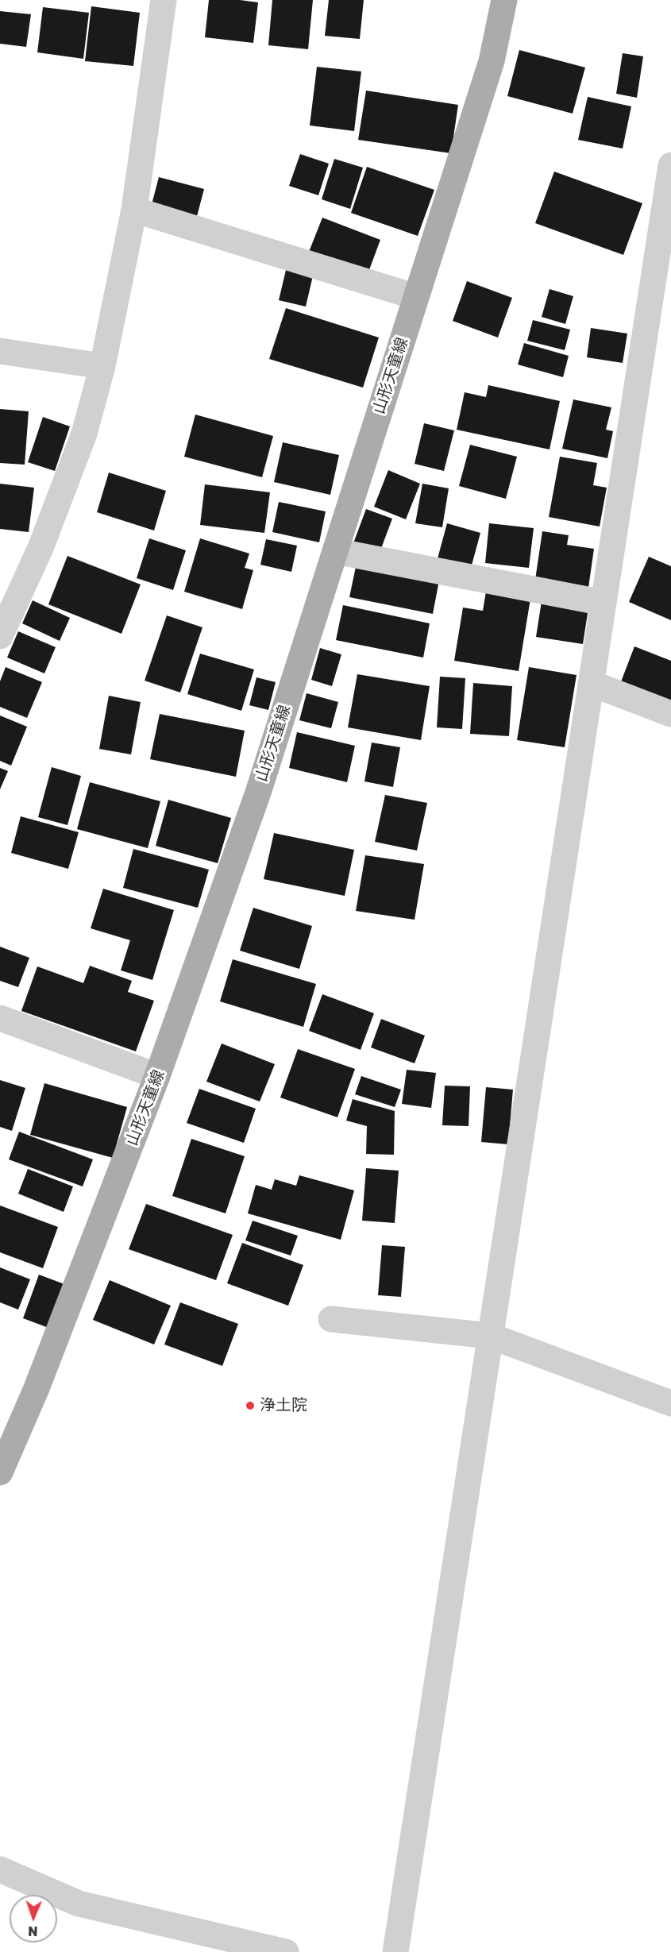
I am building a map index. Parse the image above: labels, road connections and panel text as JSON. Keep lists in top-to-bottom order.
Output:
{
  "streets": {
    "main road": ["山形天童線"]
  },
  "places": ["浄土院"],
  "north": "bottom"
}
